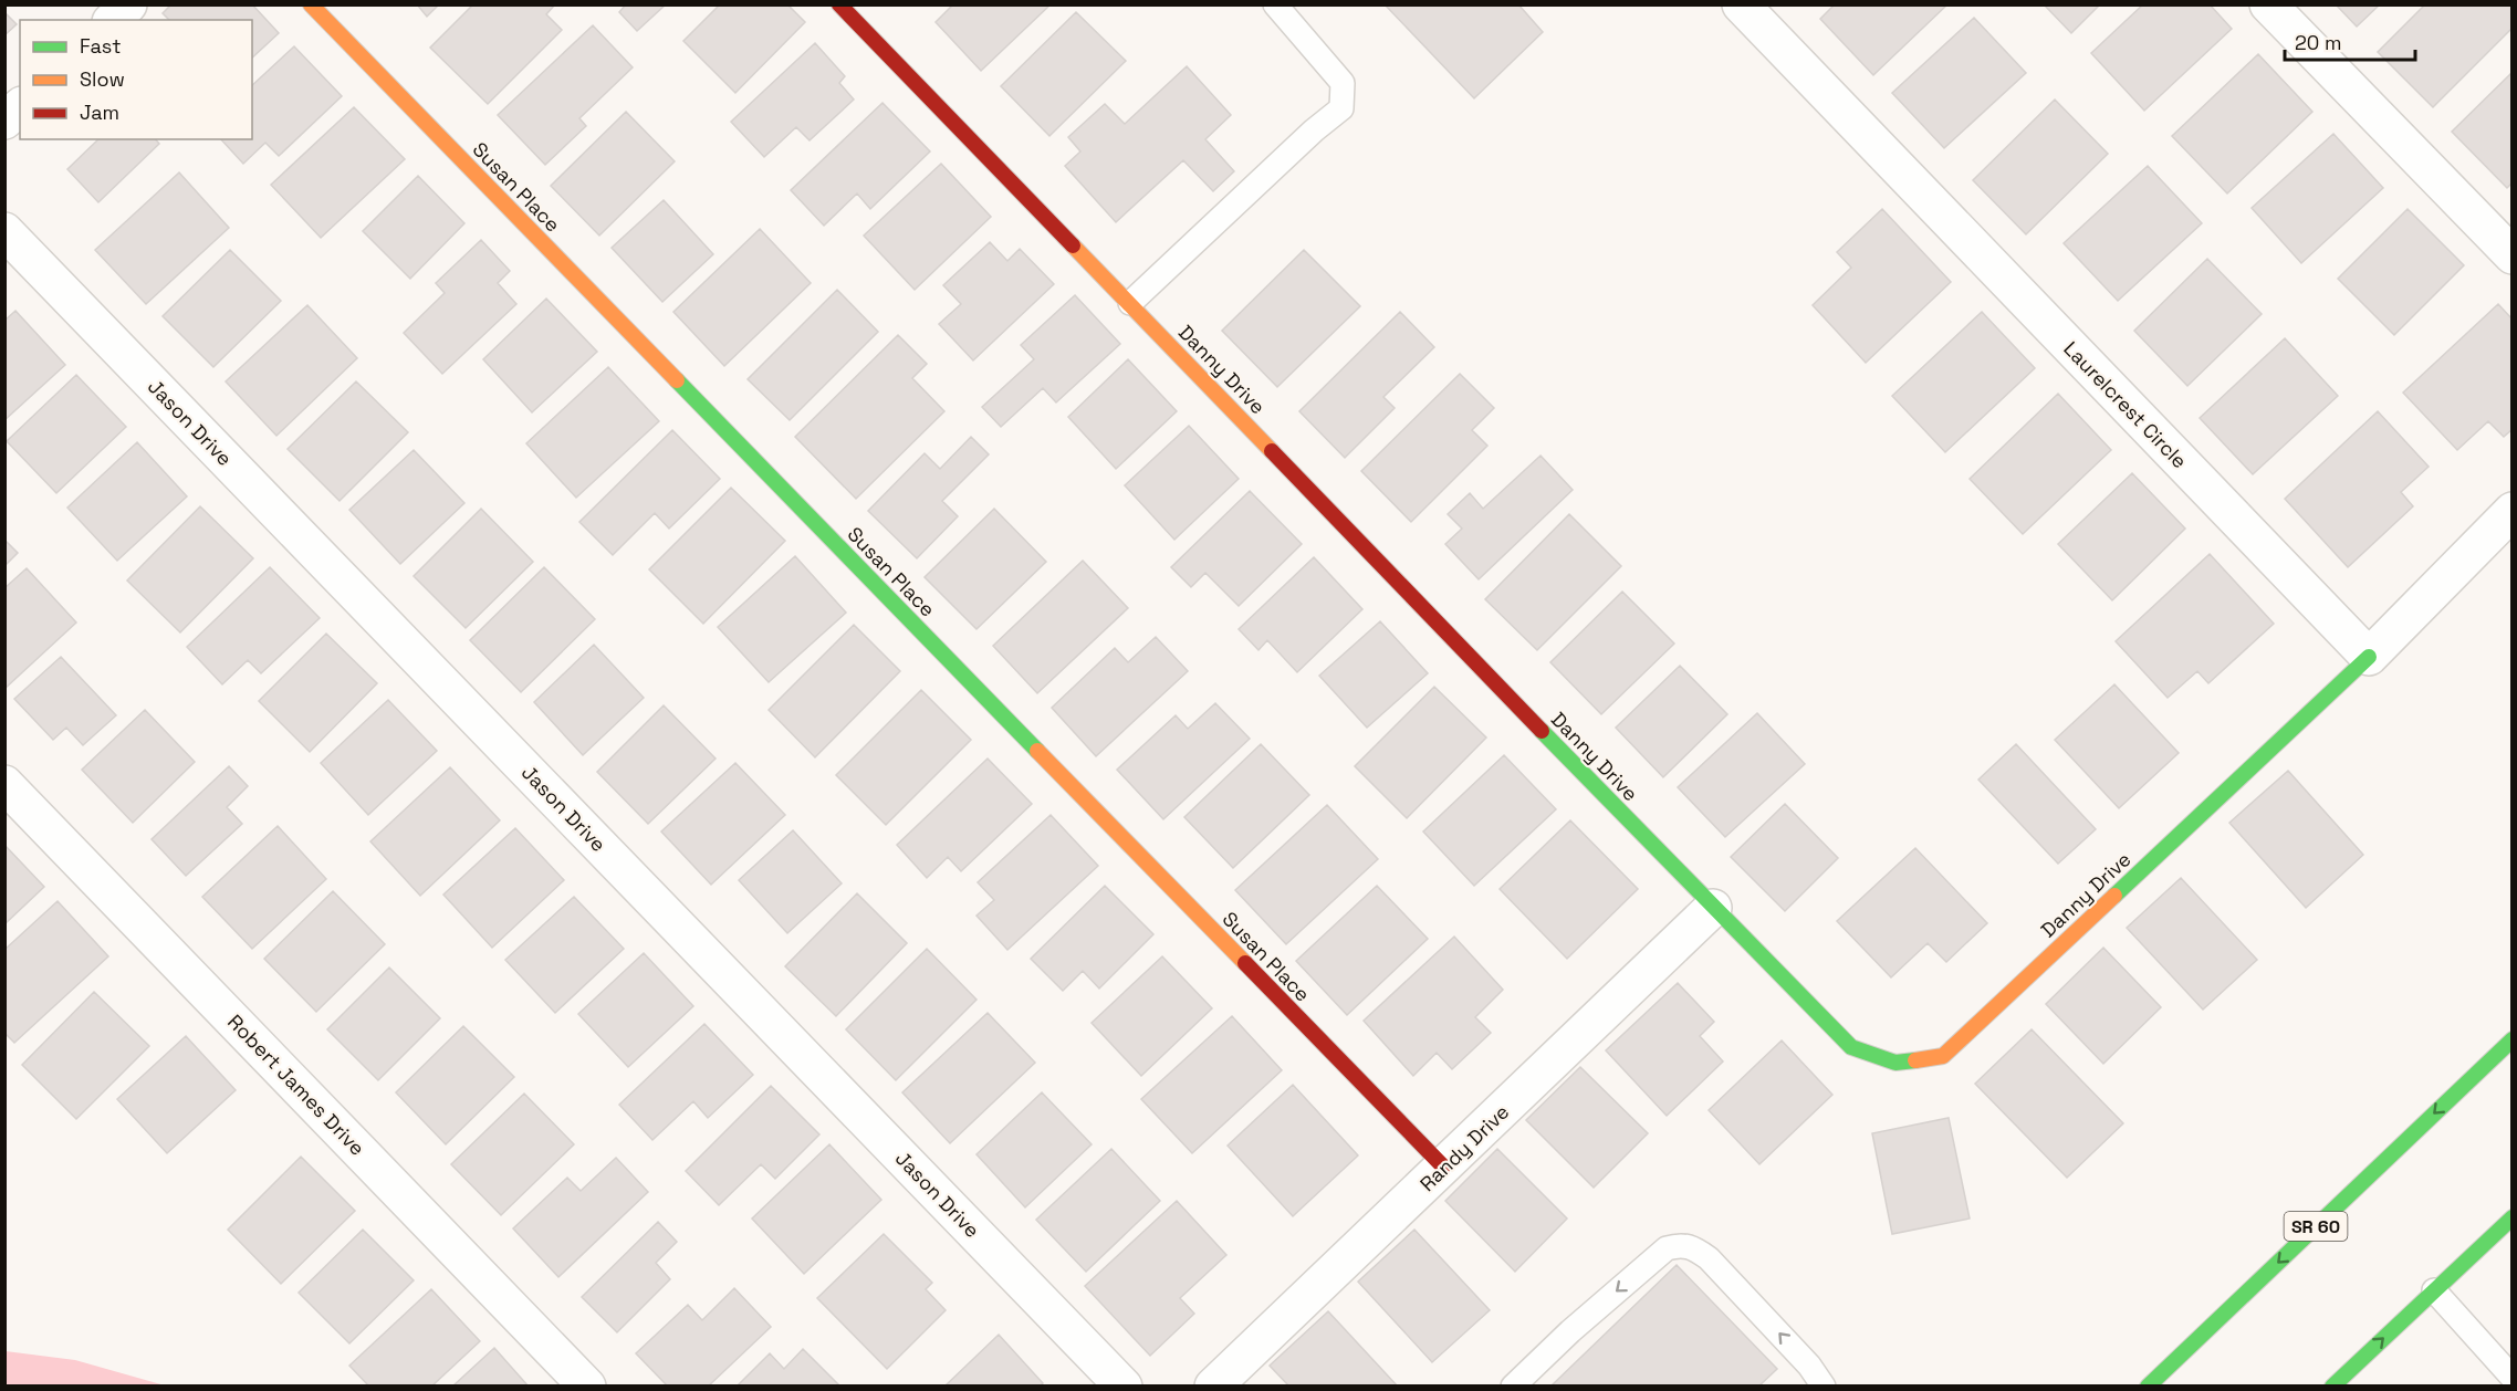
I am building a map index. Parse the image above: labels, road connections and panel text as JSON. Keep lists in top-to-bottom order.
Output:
{
  "streets": {
    "main road": ["Susan Place", "Danny Drive", "SR 60"],
    "street": [
      "Laurelcrest Circle",
      "Jason Drive",
      "Robert James Drive",
      "Randy Drive"
    ]
  },
  "crossings": [
    ["Susan Place", "Randy Drive"],
    ["Danny Drive", "Laurelcrest Circle"],
    ["Danny Drive", "Randy Drive"]
  ],
  "legend": ["Fast", "Slow", "Jam"],
  "scale_bar": "20 m"
}
